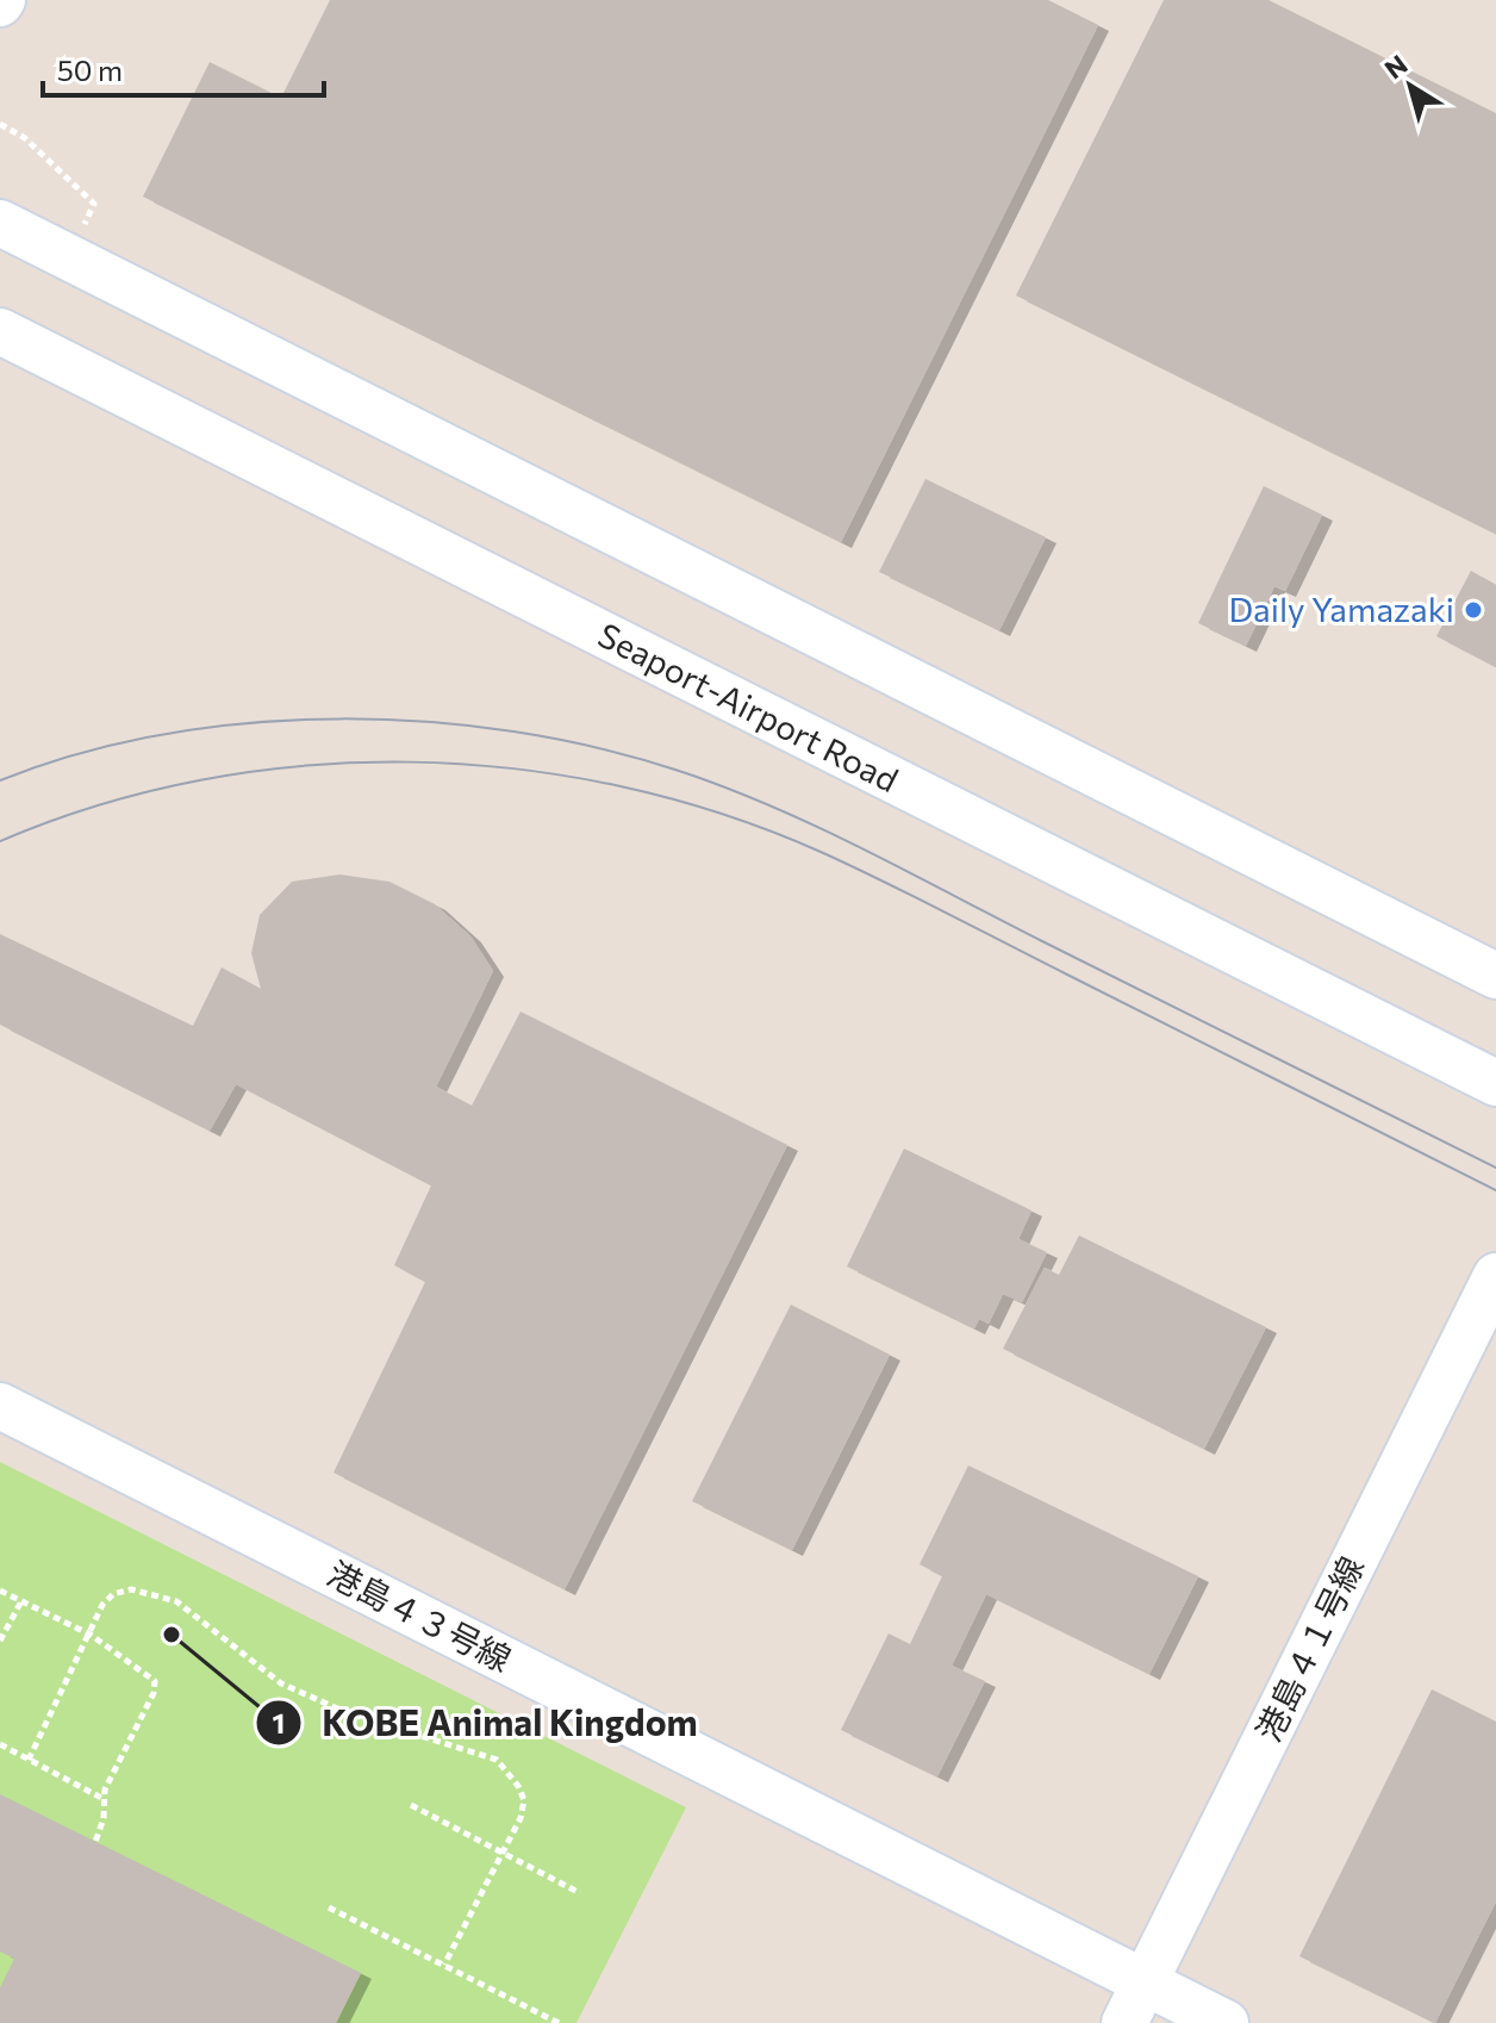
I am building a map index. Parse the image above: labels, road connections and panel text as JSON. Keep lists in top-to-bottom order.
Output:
{
  "streets": {
    "street": ["Seaport-Airport Road", "港島４３号線", "港島４１号線"]
  },
  "crossings": [
    ["港島４３号線", "港島４１号線"]
  ],
  "places": ["Daily Yamazaki", "KOBE Animal Kingdom"],
  "scale_bar": "50 m",
  "north": "top left"
}
